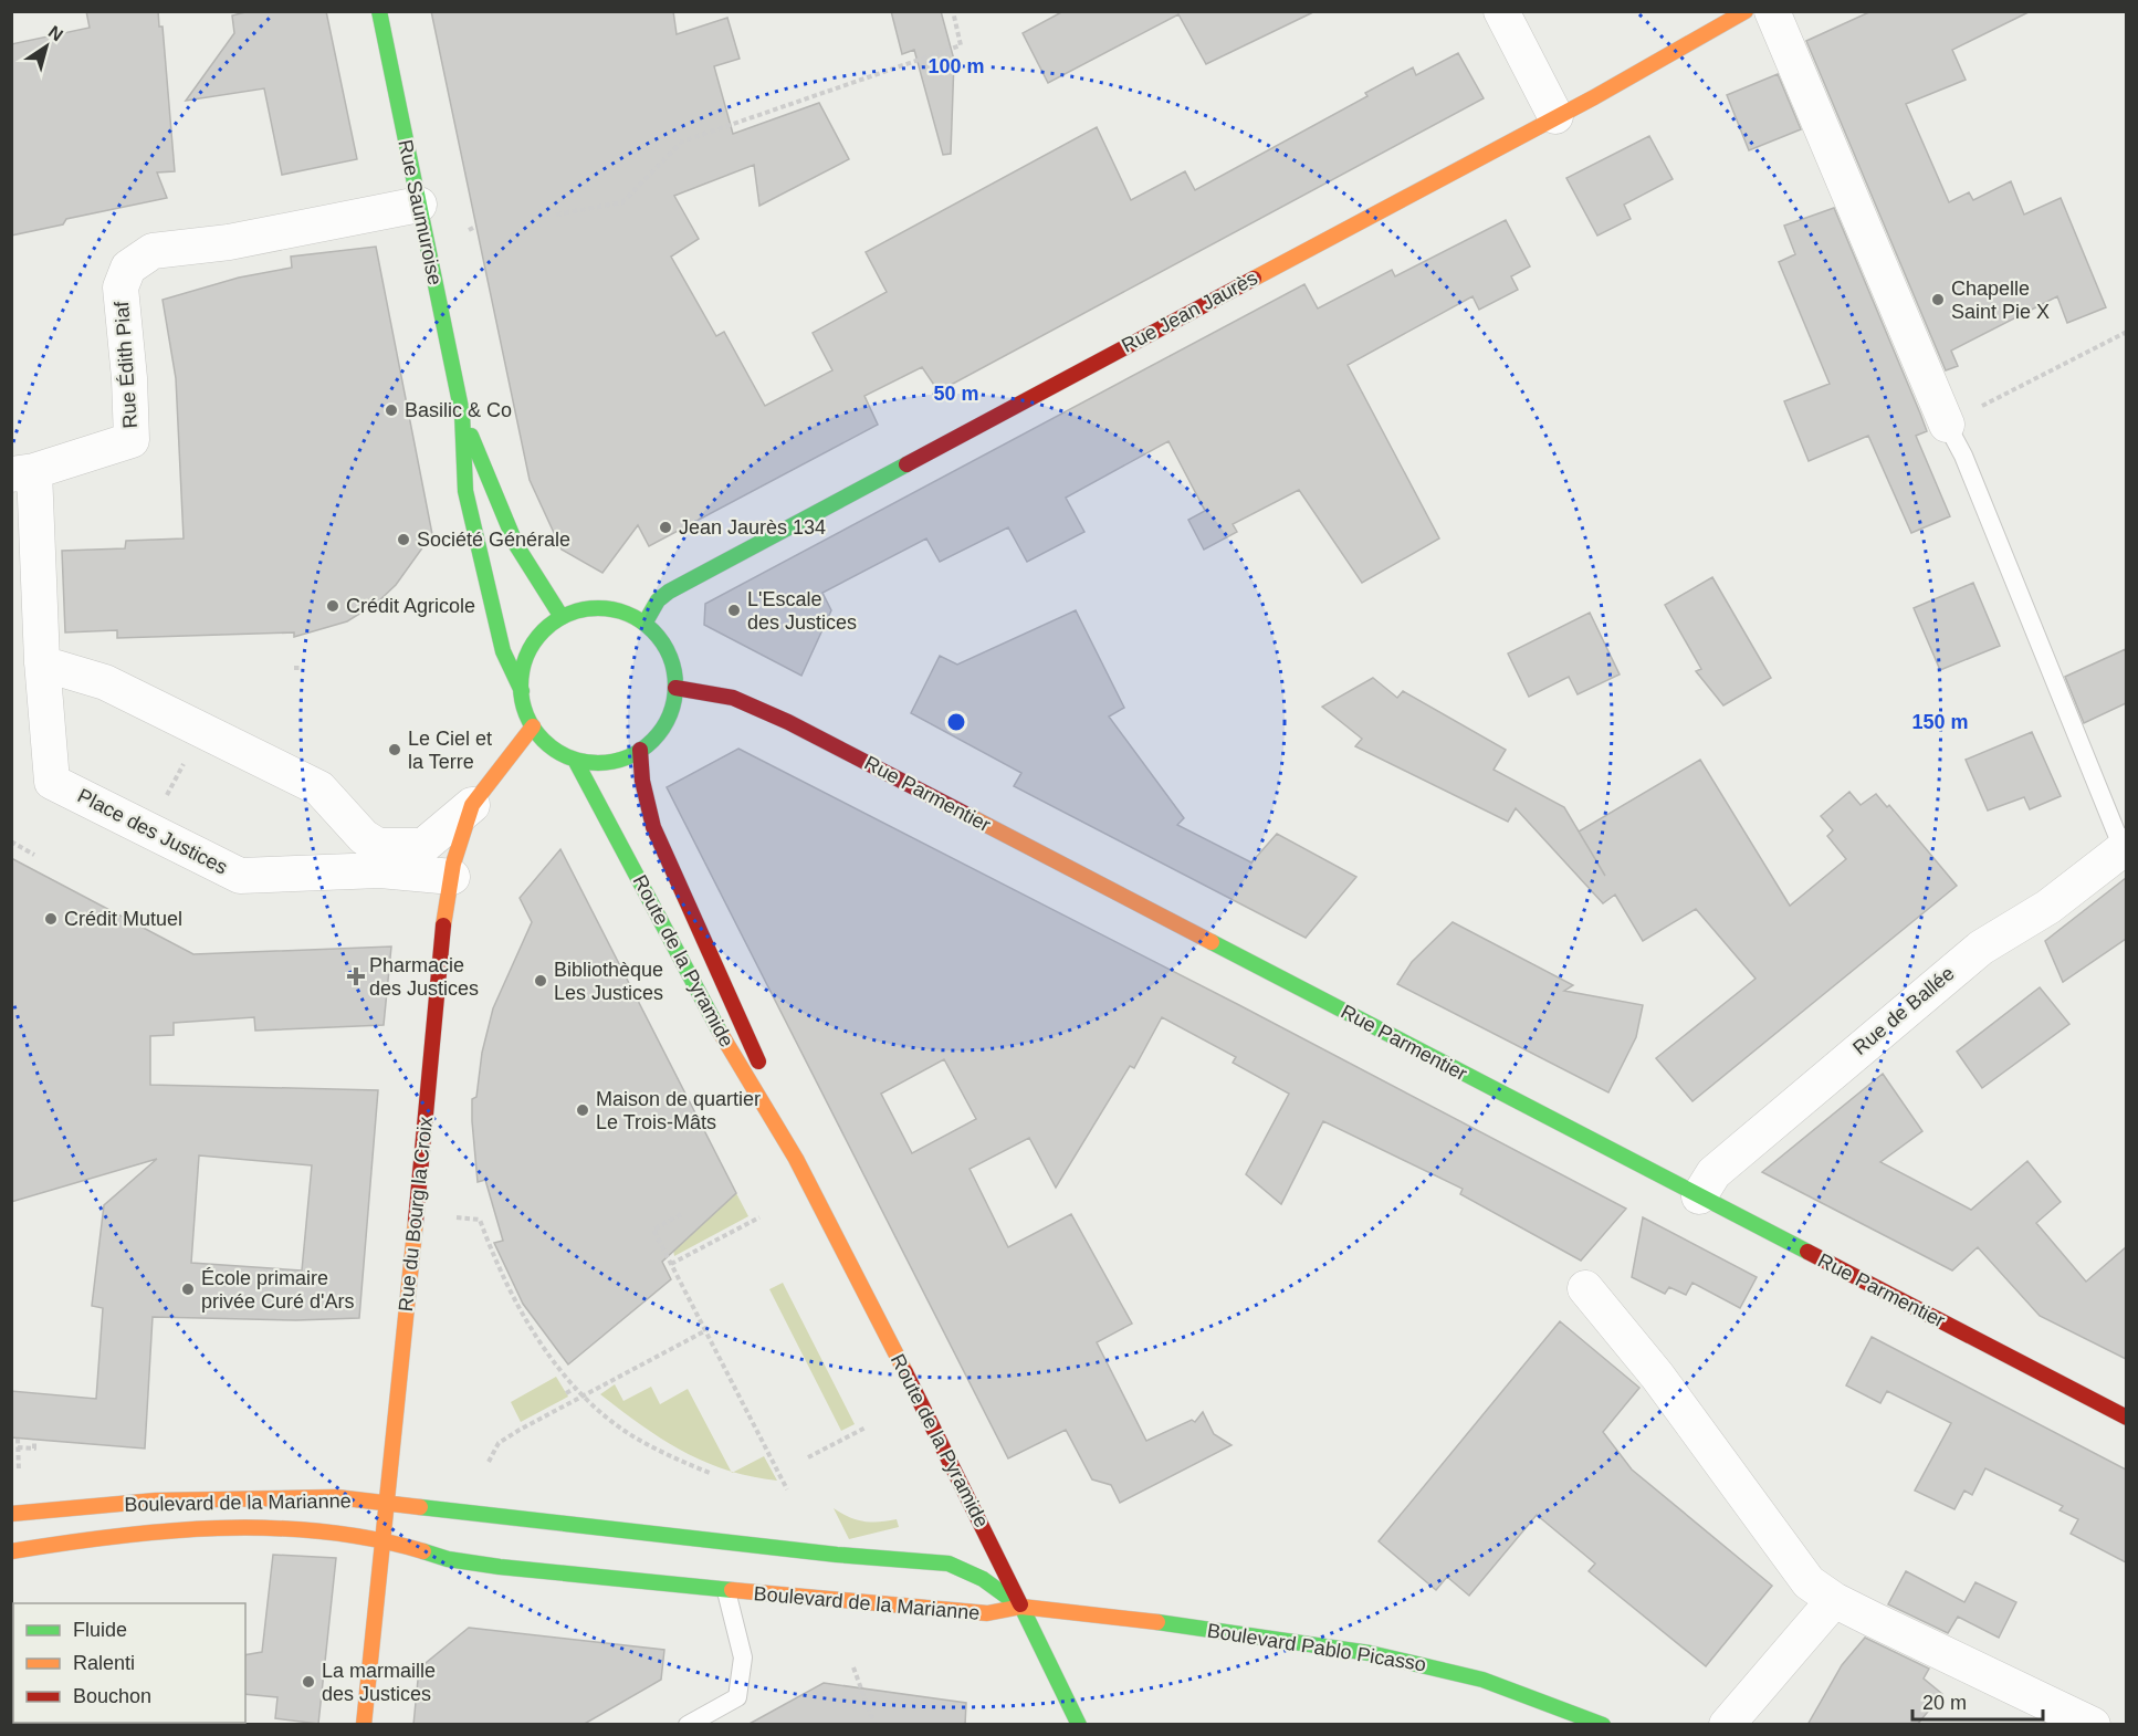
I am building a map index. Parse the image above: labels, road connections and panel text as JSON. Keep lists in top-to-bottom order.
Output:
{
  "streets": {
    "street": [
      "Rue Saumuroise",
      "Rue Jean Jaurès",
      "Rue Édith Piaf",
      "Rue Parmentier",
      "Place des Justices",
      "Route de la Pyramide",
      "Rue de Ballée",
      "Rue du Bourg la Croix",
      "Boulevard de la Marianne",
      "Boulevard Pablo Picasso"
    ]
  },
  "crossings": [
    ["Rue Saumuroise", "Rue Jean Jaurès"],
    ["Rue Saumuroise", "Rue Édith Piaf"],
    ["Rue Saumuroise", "Rue Parmentier"],
    ["Rue Saumuroise", "Route de la Pyramide"],
    ["Rue Saumuroise", "Rue du Bourg la Croix"],
    ["Rue Jean Jaurès", "Rue Parmentier"],
    ["Rue Jean Jaurès", "Route de la Pyramide"],
    ["Rue Jean Jaurès", "Rue du Bourg la Croix"],
    ["Rue Édith Piaf", "Place des Justices"],
    ["Rue Parmentier", "Route de la Pyramide"],
    ["Rue Parmentier", "Rue de Ballée"],
    ["Rue Parmentier", "Rue du Bourg la Croix"],
    ["Place des Justices", "Rue du Bourg la Croix"],
    ["Route de la Pyramide", "Rue du Bourg la Croix"],
    ["Route de la Pyramide", "Boulevard de la Marianne"],
    ["Route de la Pyramide", "Boulevard Pablo Picasso"],
    ["Rue du Bourg la Croix", "Boulevard de la Marianne"],
    ["Boulevard de la Marianne", "Boulevard Pablo Picasso"]
  ],
  "places": {
    "other": [
      "Chapelle Saint Pie X",
      "Basilic & Co",
      "Jean Jaurès 134",
      "Société Générale",
      "Crédit Agricole",
      "L'Escale des Justices",
      "Le Ciel et la Terre",
      "Crédit Mutuel",
      "Bibliothèque Les Justices",
      "Maison de quartier Le Trois-Mâts",
      "École primaire privée Curé d'Ars",
      "La marmaille des Justices"
    ],
    "health": ["Pharmacie des Justices"]
  },
  "legend": ["Fluide", "Ralenti", "Bouchon"],
  "scale_bar": "20 m",
  "north": "top right",
  "rings": ["100 m", "50 m", "150 m"]
}
